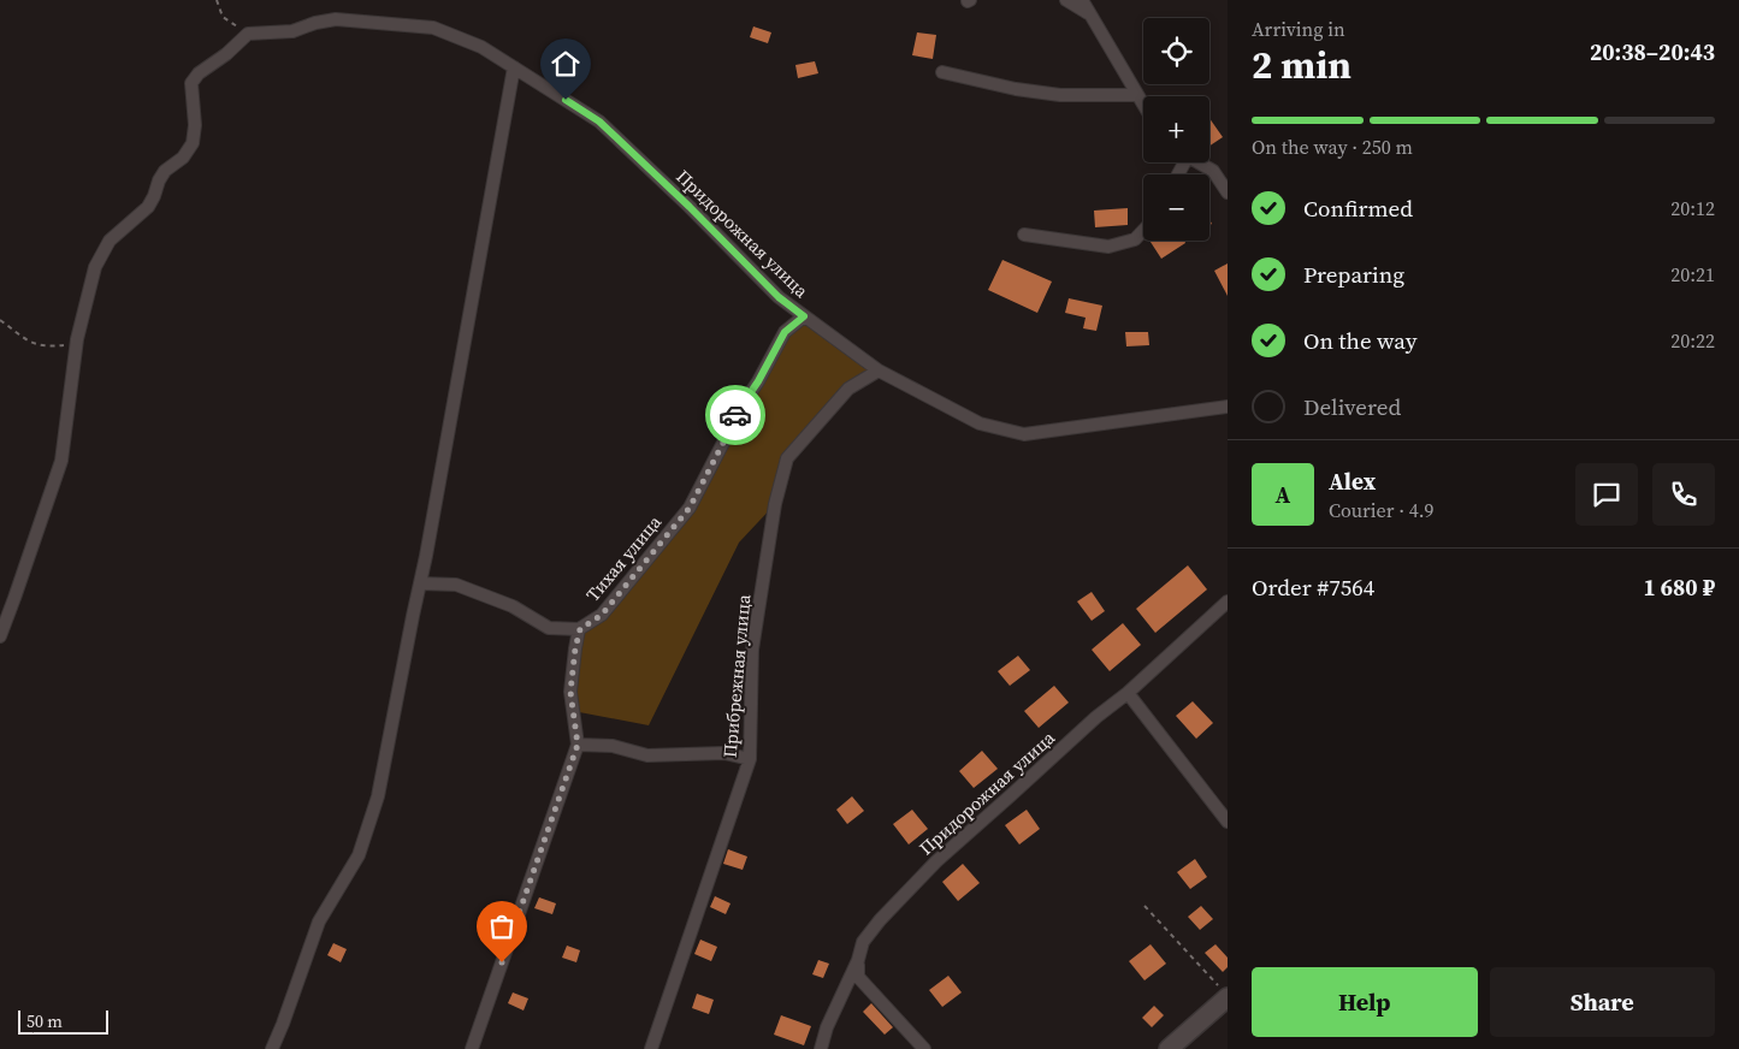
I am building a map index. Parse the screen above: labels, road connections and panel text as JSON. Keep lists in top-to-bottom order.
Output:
{
  "streets": {
    "street": ["Придорожная улица", "Тихая улица", "Прибрежная улица"]
  },
  "crossings": [
    ["Придорожная улица", "Тихая улица"],
    ["Придорожная улица", "Прибрежная улица"]
  ],
  "scale_bar": "50 m",
  "page": {
    "heading": ["2 min", "Arriving in", "20:38–20:43"],
    "panel": [
      "Alex",
      "Courier · 4.9",
      "Order #7564",
      "1 680 ₽"
    ],
    "map_buttons": ["+", "−"],
    "bar": "On the way · 250 m",
    "list": [
      ["Confirmed", "20:12"],
      ["Preparing", "20:21"],
      ["On the way", "20:22"],
      "Delivered"
    ],
    "round": "A",
    "buttons": ["Help", "Share"],
    "scale": "50 m"
  }
}
